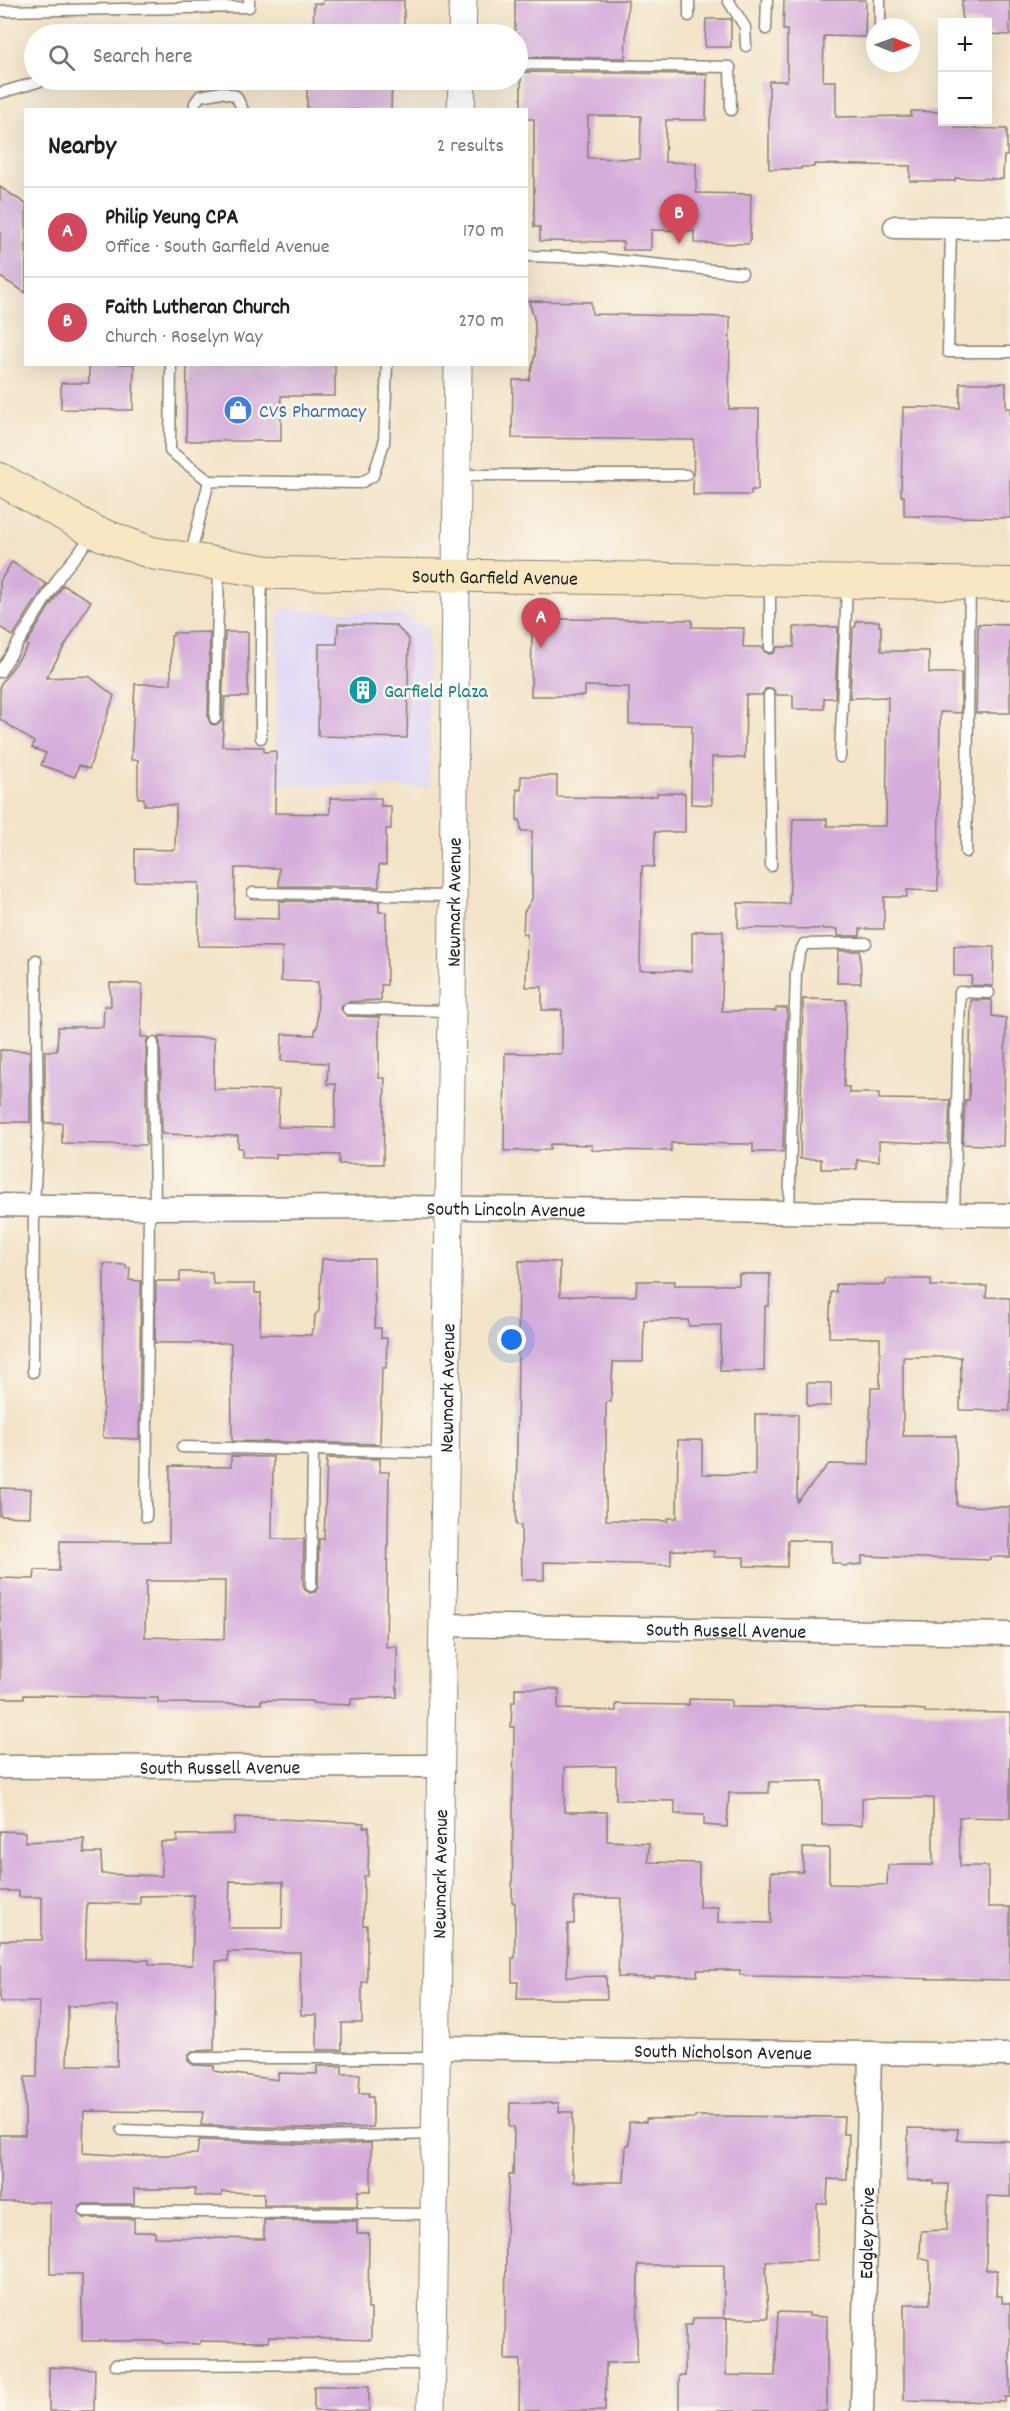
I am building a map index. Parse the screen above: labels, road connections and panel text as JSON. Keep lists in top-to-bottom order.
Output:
{
  "streets": {
    "main road": ["South Garfield Avenue"],
    "street": [
      "Newmark Avenue",
      "South Lincoln Avenue",
      "South Russell Avenue",
      "South Nicholson Avenue",
      "Edgley Drive"
    ]
  },
  "crossings": [
    ["South Garfield Avenue", "Newmark Avenue"],
    ["Newmark Avenue", "South Lincoln Avenue"],
    ["Newmark Avenue", "South Russell Avenue"],
    ["Newmark Avenue", "South Nicholson Avenue"],
    ["South Nicholson Avenue", "Edgley Drive"]
  ],
  "places": {
    "shop": ["CVS Pharmacy"],
    "building": ["Garfield Plaza"]
  },
  "north": "right",
  "page": {
    "map_buttons": ["+", "−"],
    "search": "Search here",
    "heading": ["Nearby", "2 results"],
    "list": [
      {
        "mark": "A",
        "name": "Philip Yeung CPA",
        "note": "Office · South Garfield Avenue",
        "value": "170 m"
      },
      {
        "mark": "B",
        "name": "Faith Lutheran Church",
        "note": "Church · Roselyn Way",
        "value": "270 m"
      }
    ],
    "pins": ["B", "A"]
  }
}
